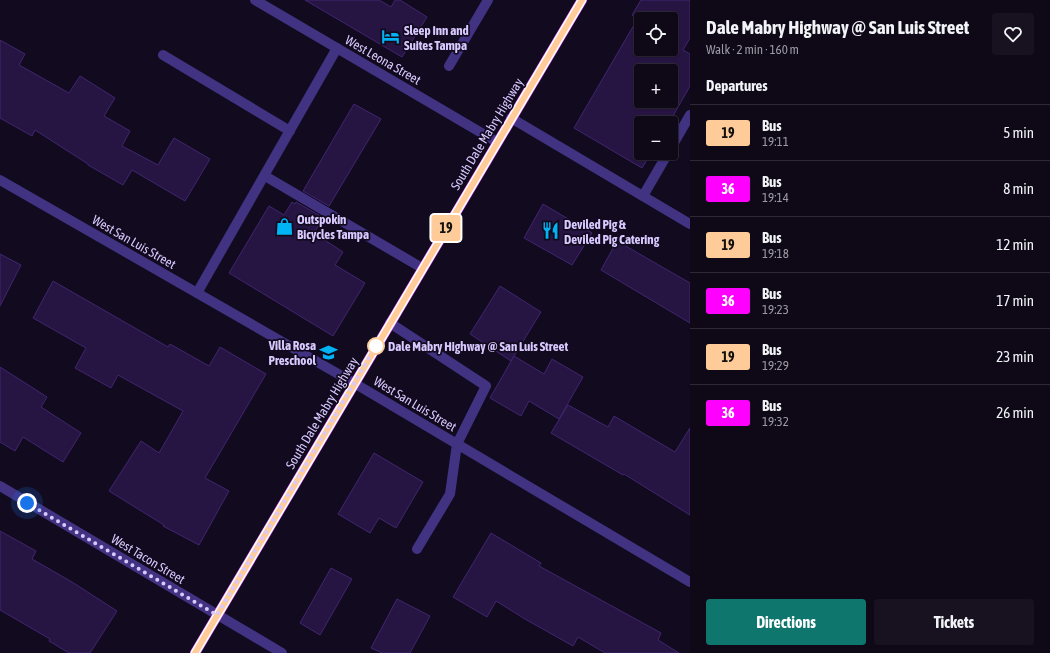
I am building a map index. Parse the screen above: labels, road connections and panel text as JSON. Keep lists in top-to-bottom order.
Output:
{
  "streets": {
    "main road": ["South Dale Mabry Highway"],
    "street": ["West Leona Street", "West San Luis Street", "West Tacon Street"]
  },
  "crossings": [
    ["West Leona Street", "South Dale Mabry Highway"],
    ["South Dale Mabry Highway", "West San Luis Street"],
    ["South Dale Mabry Highway", "West Tacon Street"]
  ],
  "places": {
    "hotel": ["Sleep Inn and Suites Tampa"],
    "shop": ["Outspokin Bicycles Tampa"],
    "restaurant": ["Deviled Pig & Deviled Pig Catering"],
    "other": ["Dale Mabry Highway @ San Luis Street"],
    "school or university": ["Villa Rosa Preschool"]
  },
  "lines": ["bus line 19"],
  "page": {
    "on_map": "19",
    "heading": [
      ["Dale Mabry Highway @ San Luis Street", "Walk · 2 min · 160 m"],
      "Departures"
    ],
    "map_buttons": ["+", "−"],
    "list": [
      {
        "mark": "19",
        "name": "Bus",
        "note": "19:11",
        "value": "5 min"
      },
      {
        "mark": "36",
        "name": "Bus",
        "note": "19:14",
        "value": "8 min"
      },
      {
        "mark": "19",
        "name": "Bus",
        "note": "19:18",
        "value": "12 min"
      },
      {
        "mark": "36",
        "name": "Bus",
        "note": "19:23",
        "value": "17 min"
      },
      {
        "mark": "19",
        "name": "Bus",
        "note": "19:29",
        "value": "23 min"
      },
      {
        "mark": "36",
        "name": "Bus",
        "note": "19:32",
        "value": "26 min"
      }
    ],
    "buttons": ["Directions", "Tickets"]
  }
}
